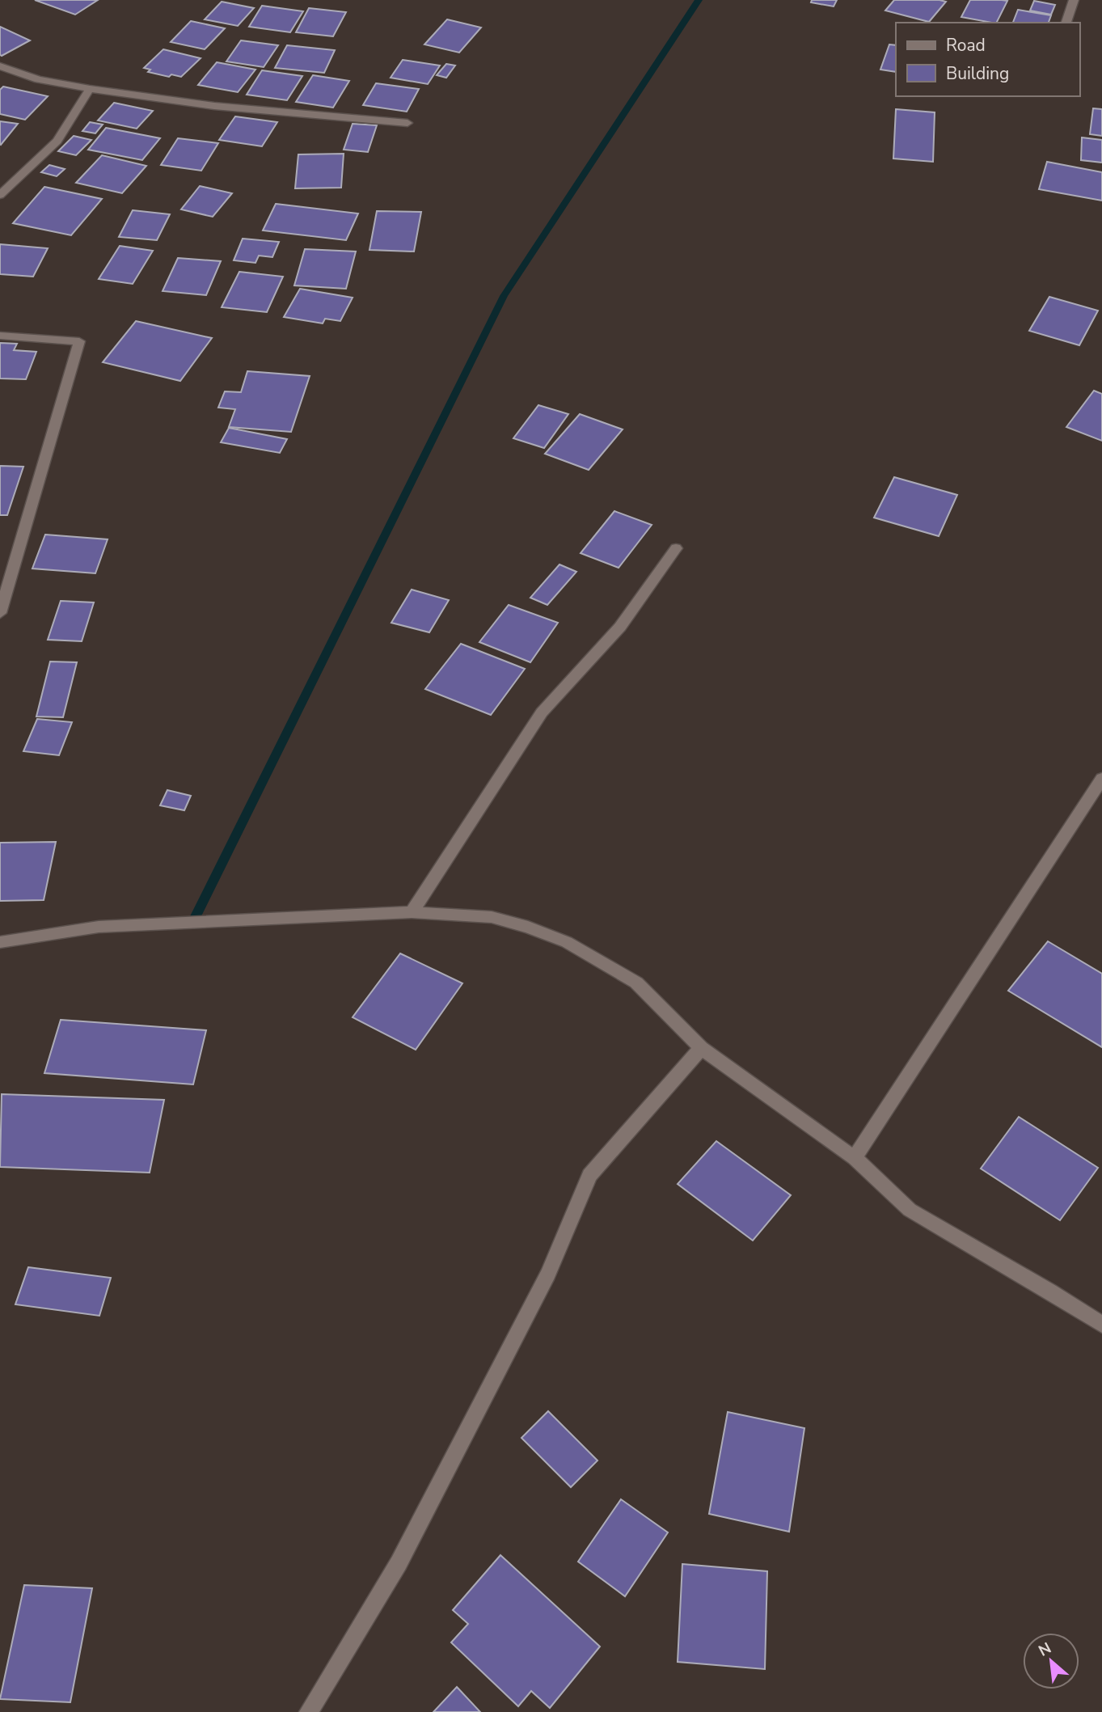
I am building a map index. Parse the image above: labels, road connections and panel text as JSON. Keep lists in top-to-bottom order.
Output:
{
  "legend": ["Road", "Building"],
  "north": "top left"
}
